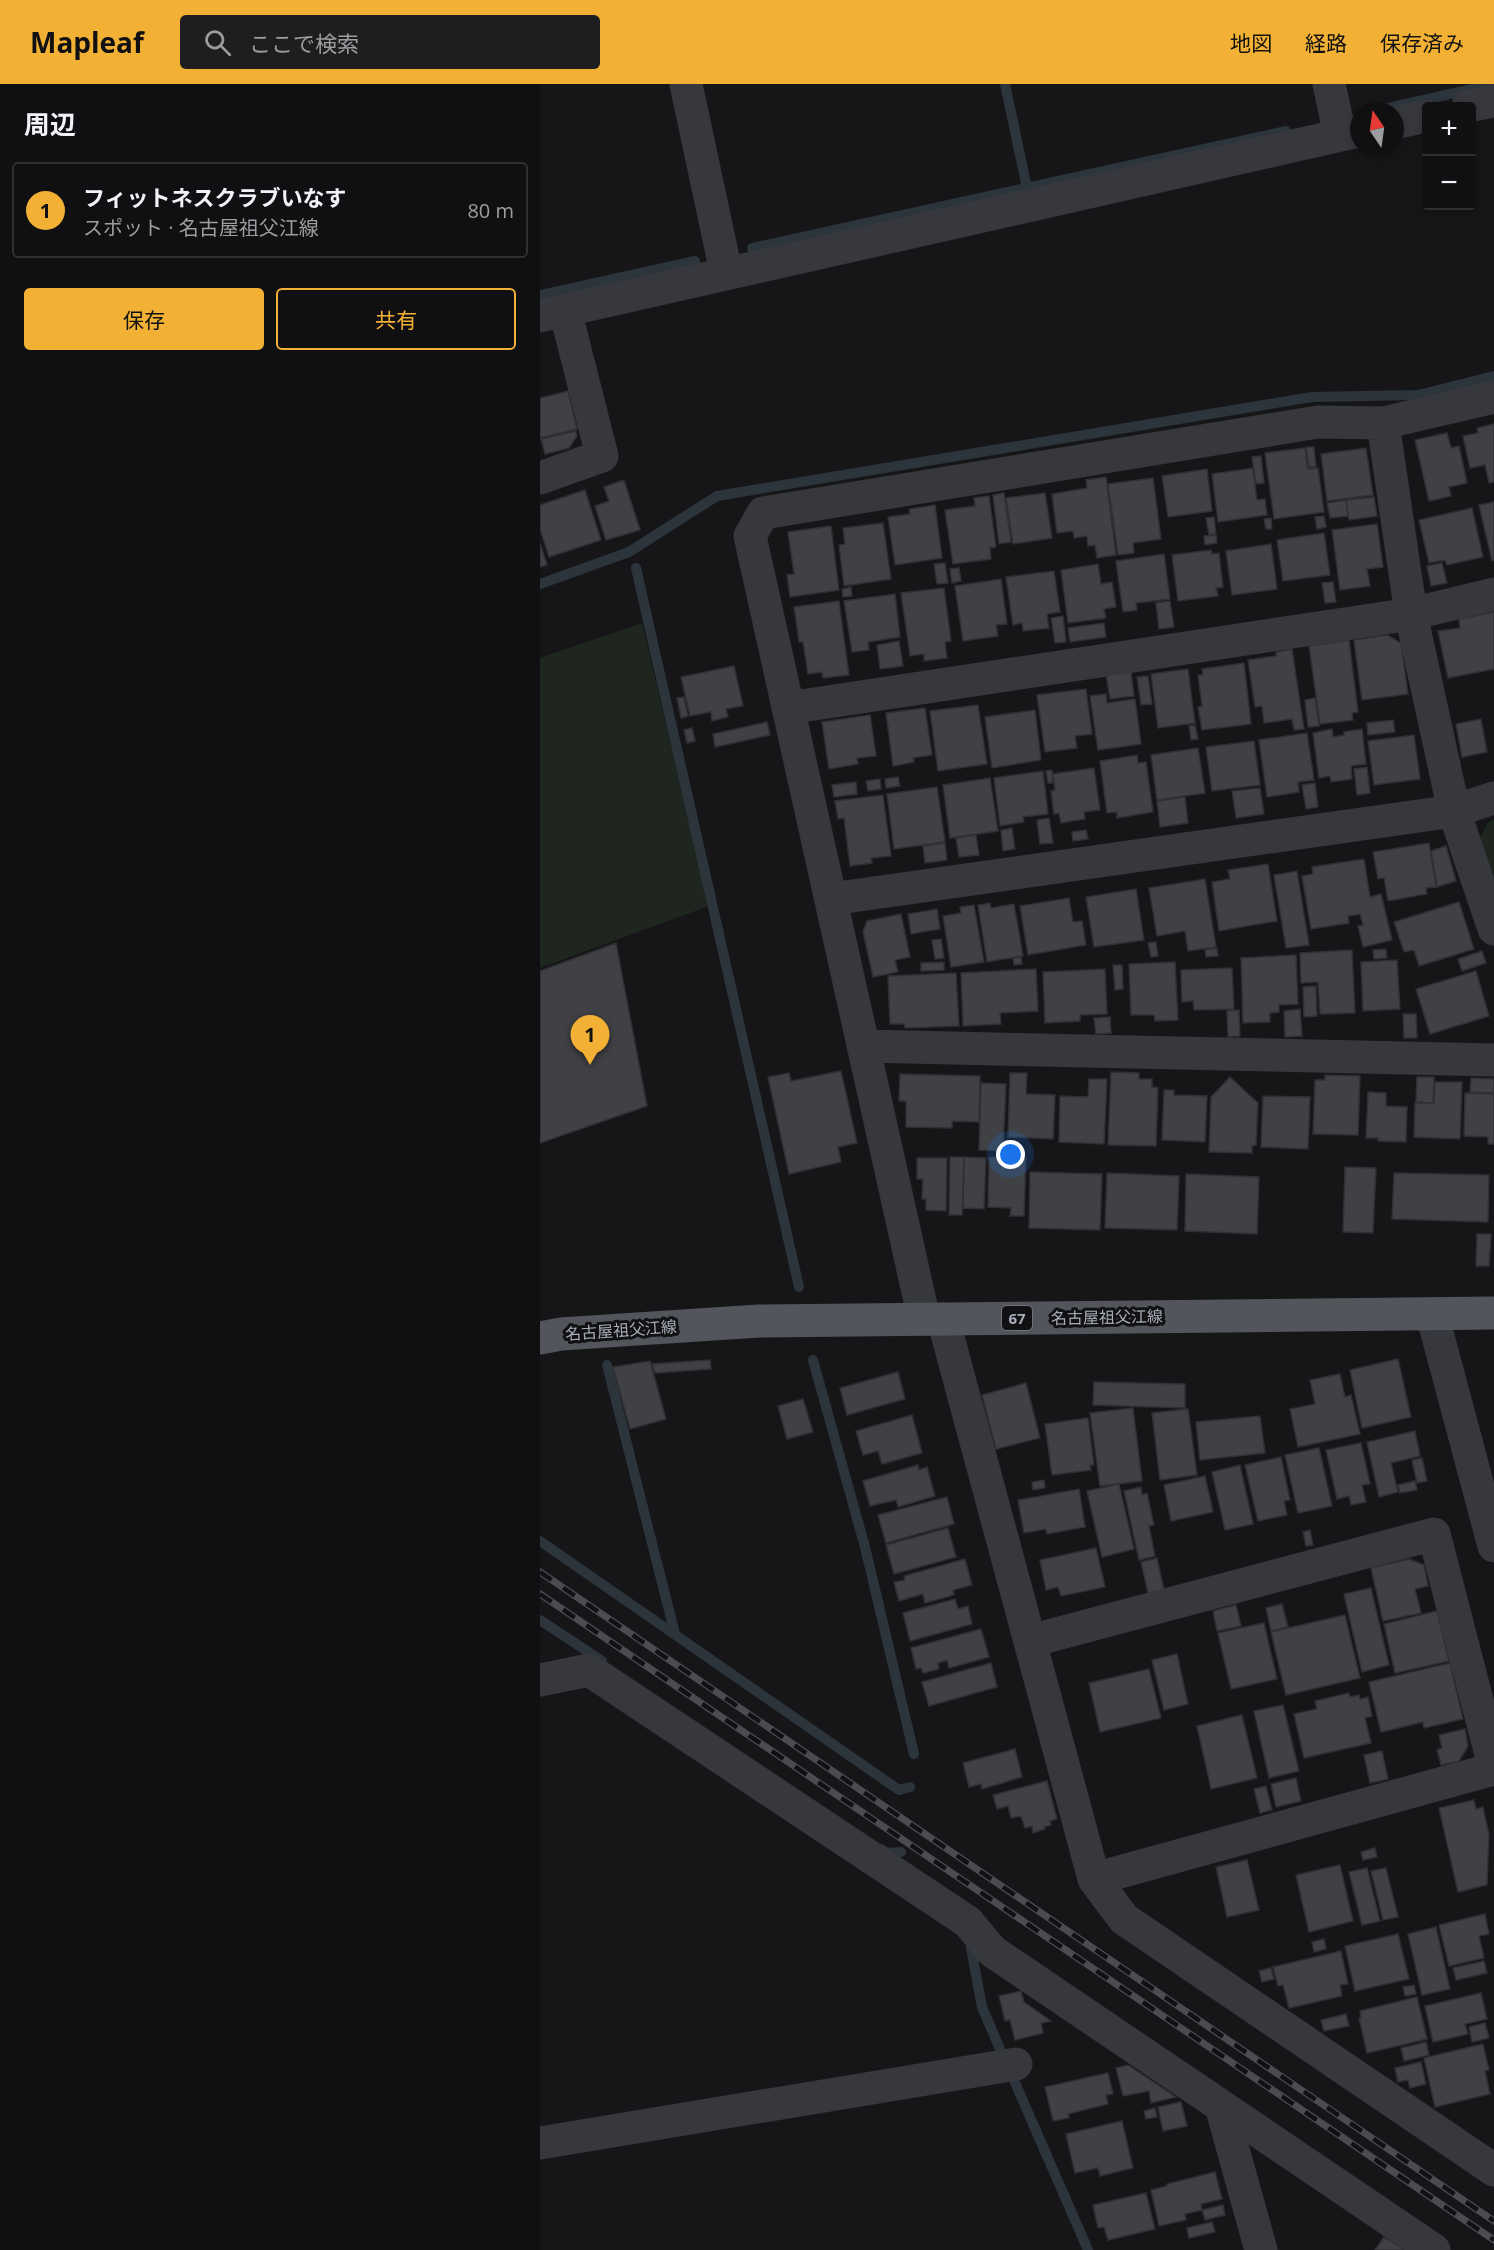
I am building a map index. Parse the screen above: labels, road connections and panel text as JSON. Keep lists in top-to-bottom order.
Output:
{
  "streets": {
    "main road": ["名古屋祖父江線", "67"]
  },
  "north": "top",
  "page": {
    "header": "Mapleaf",
    "search": "ここで検索",
    "nav": ["地図", "経路", "保存済み"],
    "heading": "周辺",
    "map_buttons": ["+", "−"],
    "list": [
      {
        "mark": "1",
        "name": "フィットネスクラブいなす",
        "note": "スポット · 名古屋祖父江線",
        "value": "80 m"
      }
    ],
    "buttons": ["保存", "共有"],
    "pins": "1"
  }
}
